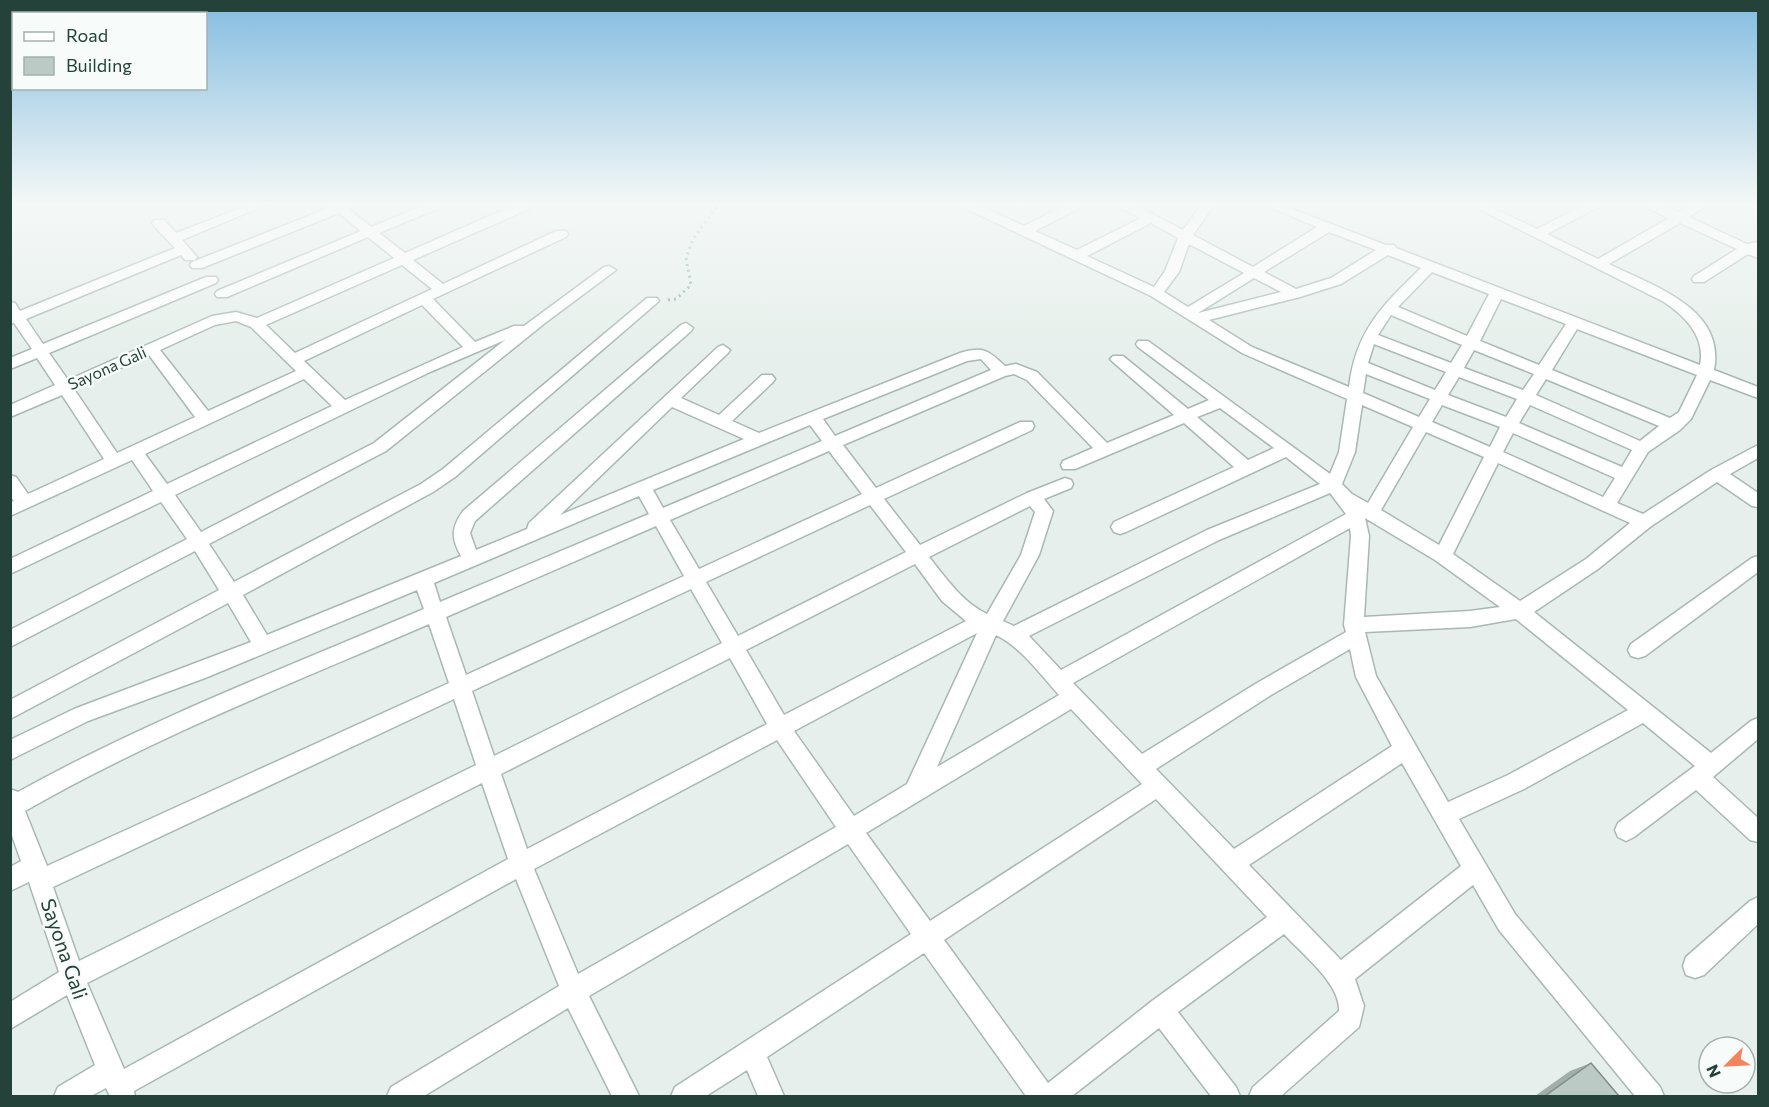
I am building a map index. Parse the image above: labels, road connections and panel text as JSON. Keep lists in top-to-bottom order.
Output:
{
  "streets": {
    "street": ["Sayona Gali"]
  },
  "legend": ["Road", "Building"],
  "north": "bottom left"
}
